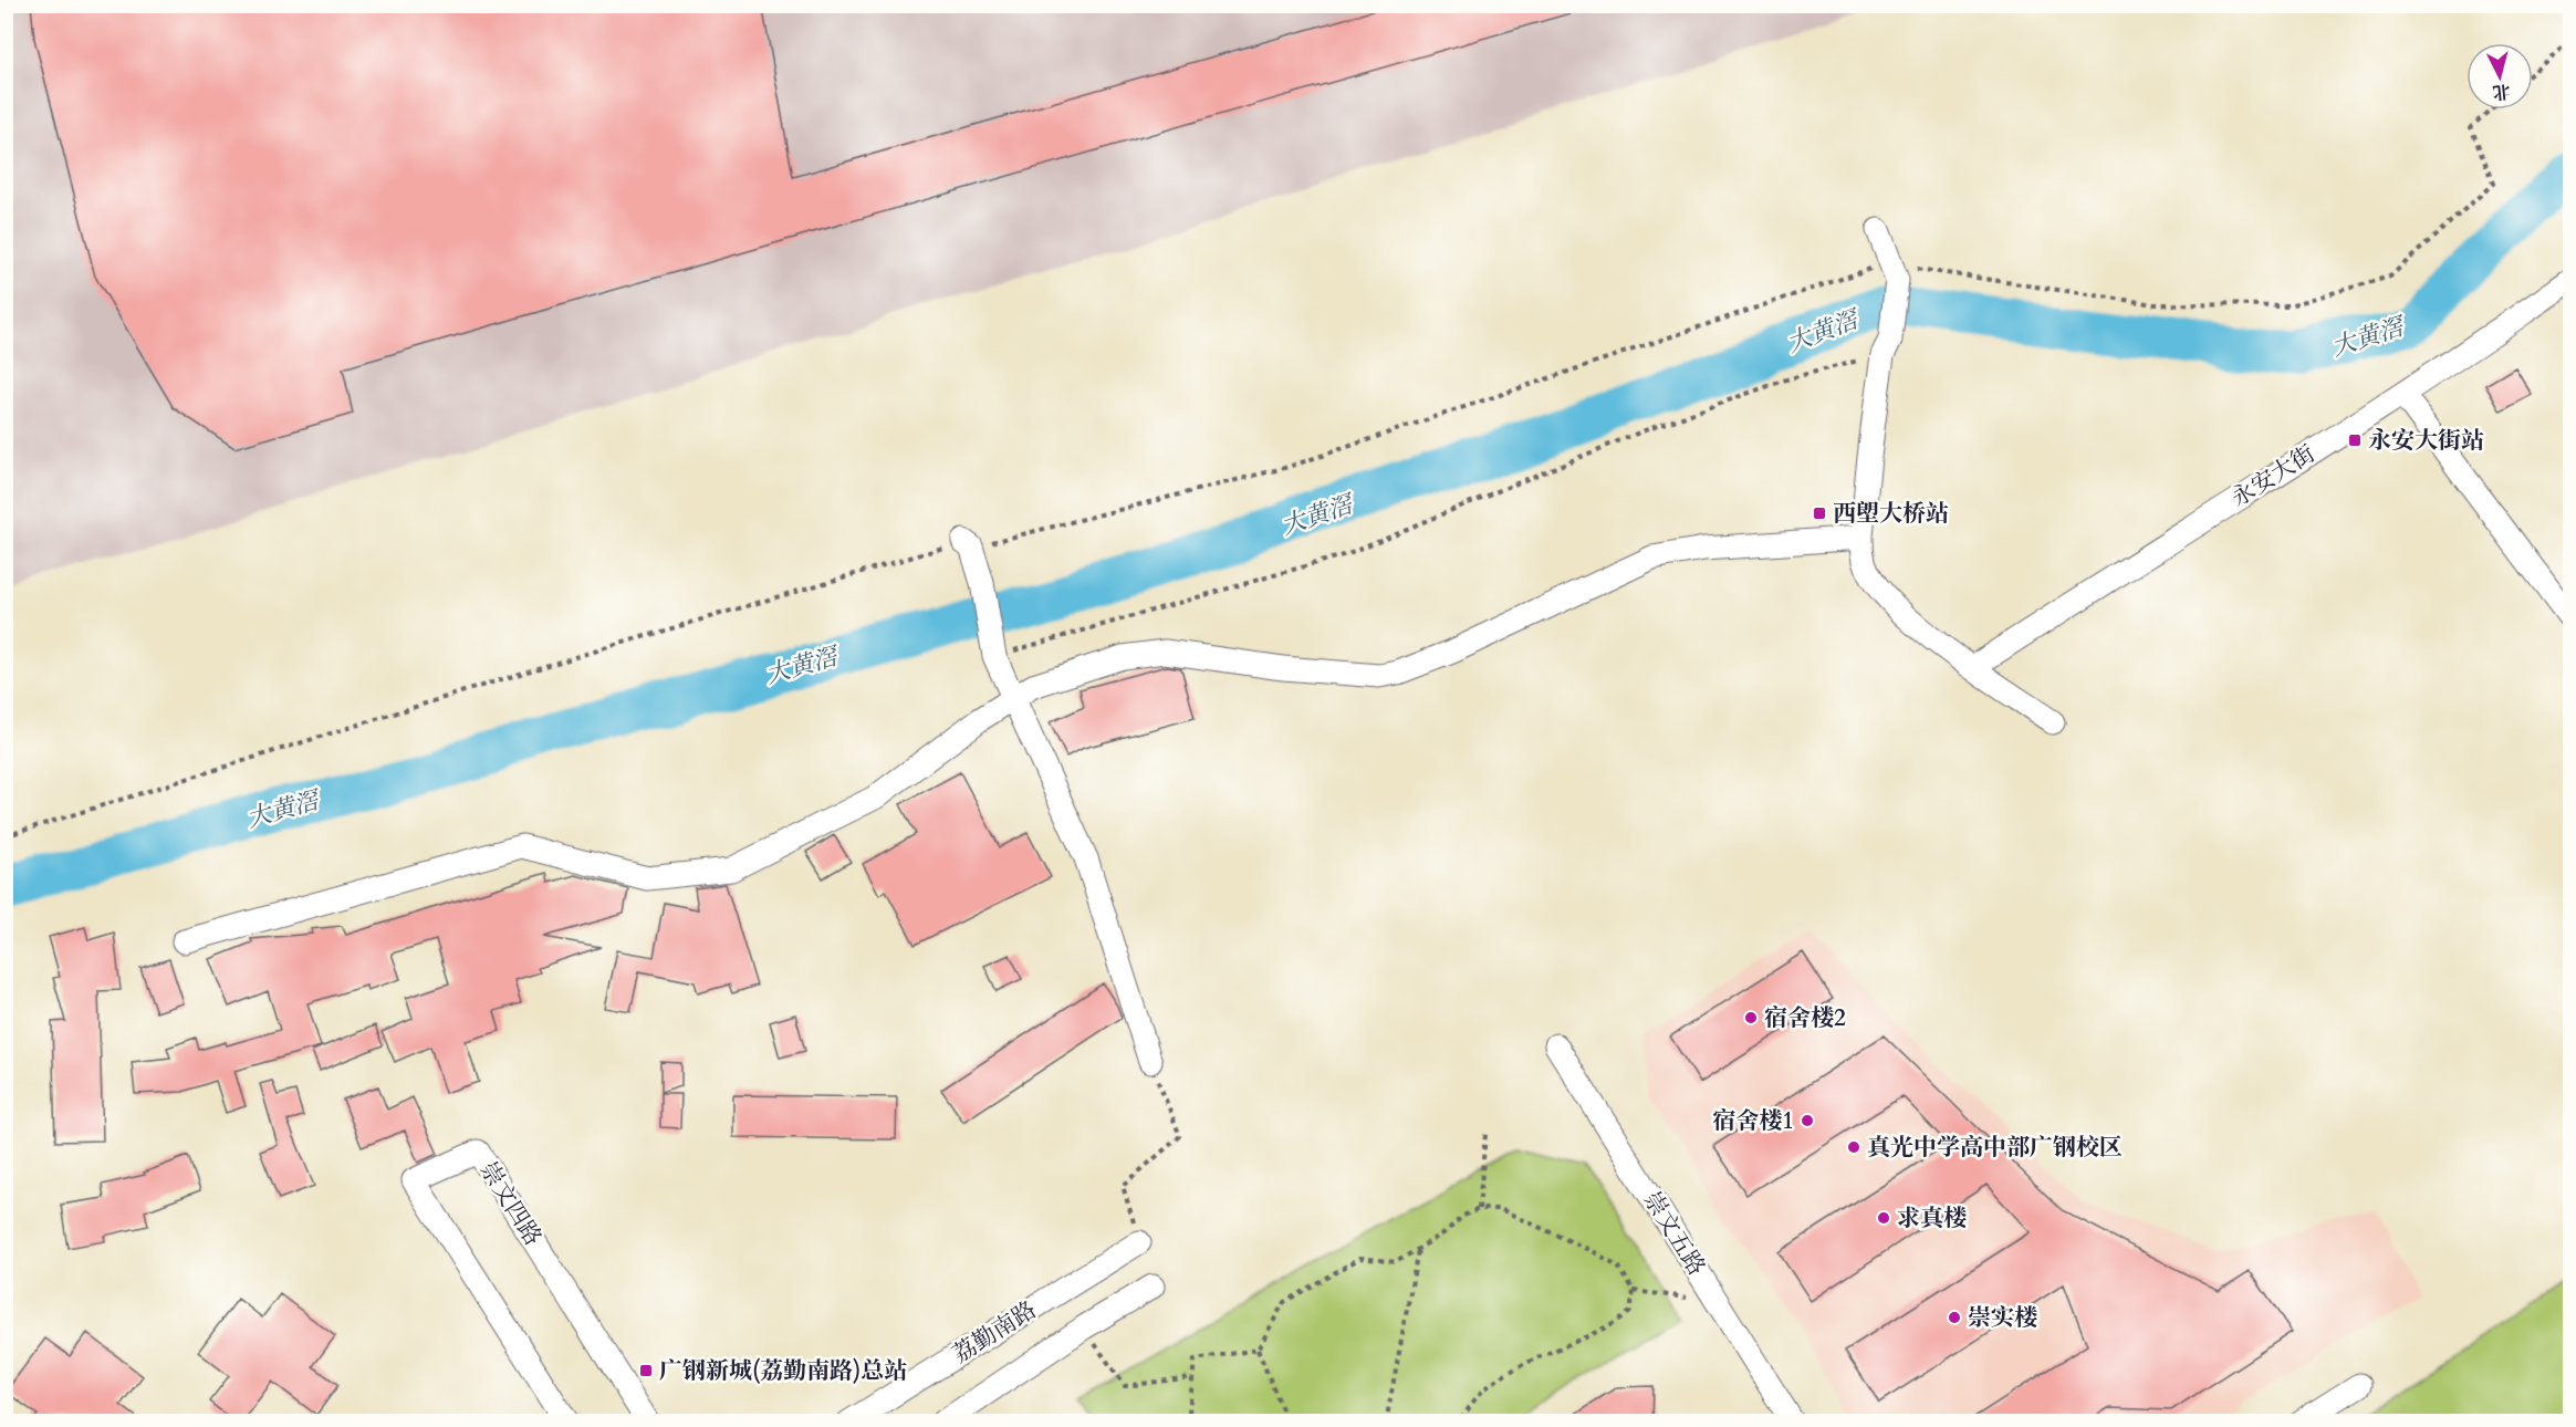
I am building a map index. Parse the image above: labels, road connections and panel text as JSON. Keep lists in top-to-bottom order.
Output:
{
  "streets": {
    "street": [
      "永安大街",
      "崇文四路",
      "崇文五路",
      "荔勤南路"
    ]
  },
  "water": ["大黄滘"],
  "places": {
    "transit": ["永安大街站", "西塱大桥站", "广钢新城(荔勤南路)总站"],
    "other": [
      "宿舍楼2",
      "宿舍楼1",
      "真光中学高中部广钢校区",
      "求真楼",
      "崇实楼"
    ]
  },
  "north": "bottom"
}
